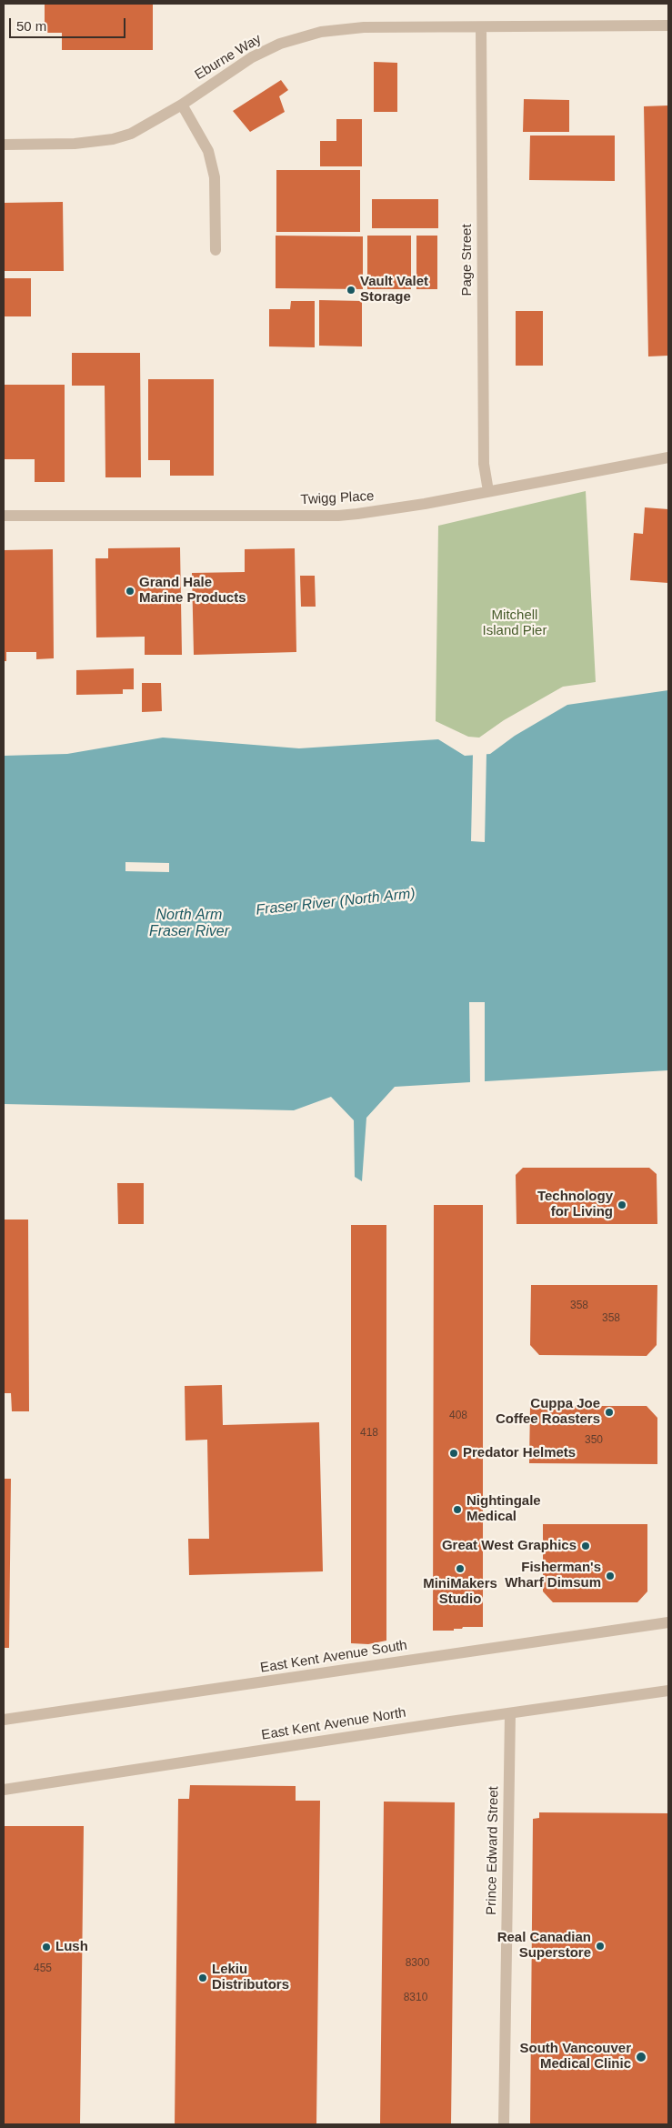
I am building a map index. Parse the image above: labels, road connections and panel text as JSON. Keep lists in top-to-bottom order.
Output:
{
  "streets": {
    "street": [
      "Eburne Way",
      "Page Street",
      "Twigg Place",
      "East Kent Avenue South",
      "East Kent Avenue North",
      "Prince Edward Street"
    ]
  },
  "crossings": [
    ["Eburne Way", "Page Street"],
    ["Page Street", "Twigg Place"],
    ["East Kent Avenue North", "Prince Edward Street"]
  ],
  "water": ["Fraser River (North Arm)", "North Arm Fraser River"],
  "parks": ["Mitchell Island Pier"],
  "places": [
    "Vault Valet Storage",
    "Grand Hale Marine Products",
    "Technology for Living",
    "Cuppa Joe Coffee Roasters",
    "Predator Helmets",
    "Nightingale Medical",
    "Great West Graphics",
    "MiniMakers Studio",
    "Fisherman's Wharf Dimsum",
    "Real Canadian Superstore",
    "Lush",
    "Lekiu Distributors",
    "South Vancouver Medical Clinic"
  ],
  "house_numbers": [
    "358",
    "358",
    "408",
    "418",
    "350",
    "8300",
    "455",
    "8310"
  ],
  "scale_bar": "50 m"
}
